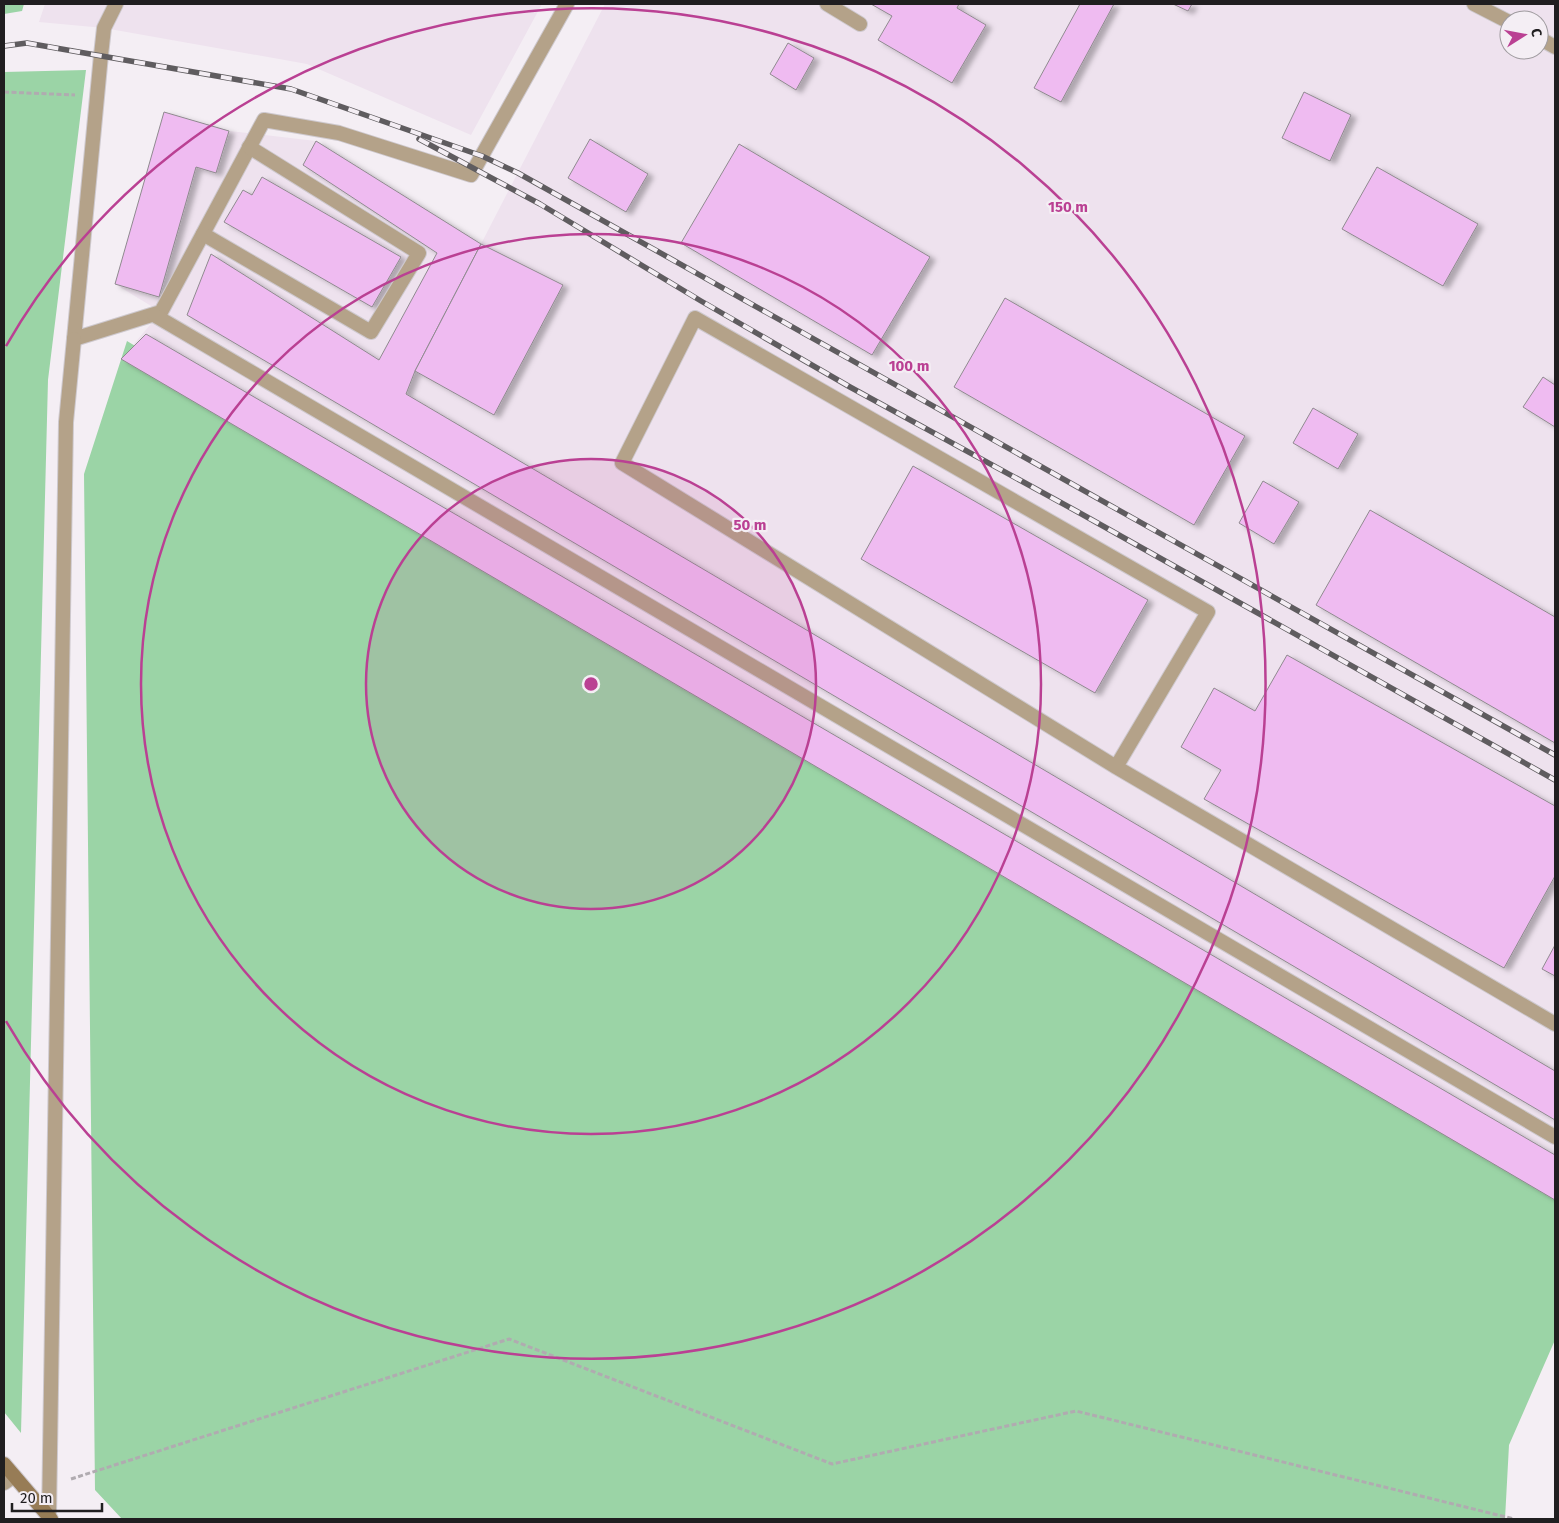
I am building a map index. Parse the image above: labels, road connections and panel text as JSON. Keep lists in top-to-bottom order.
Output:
{
  "scale_bar": "20 m",
  "north": "right",
  "rings": ["150 m", "100 m", "50 m"]
}
